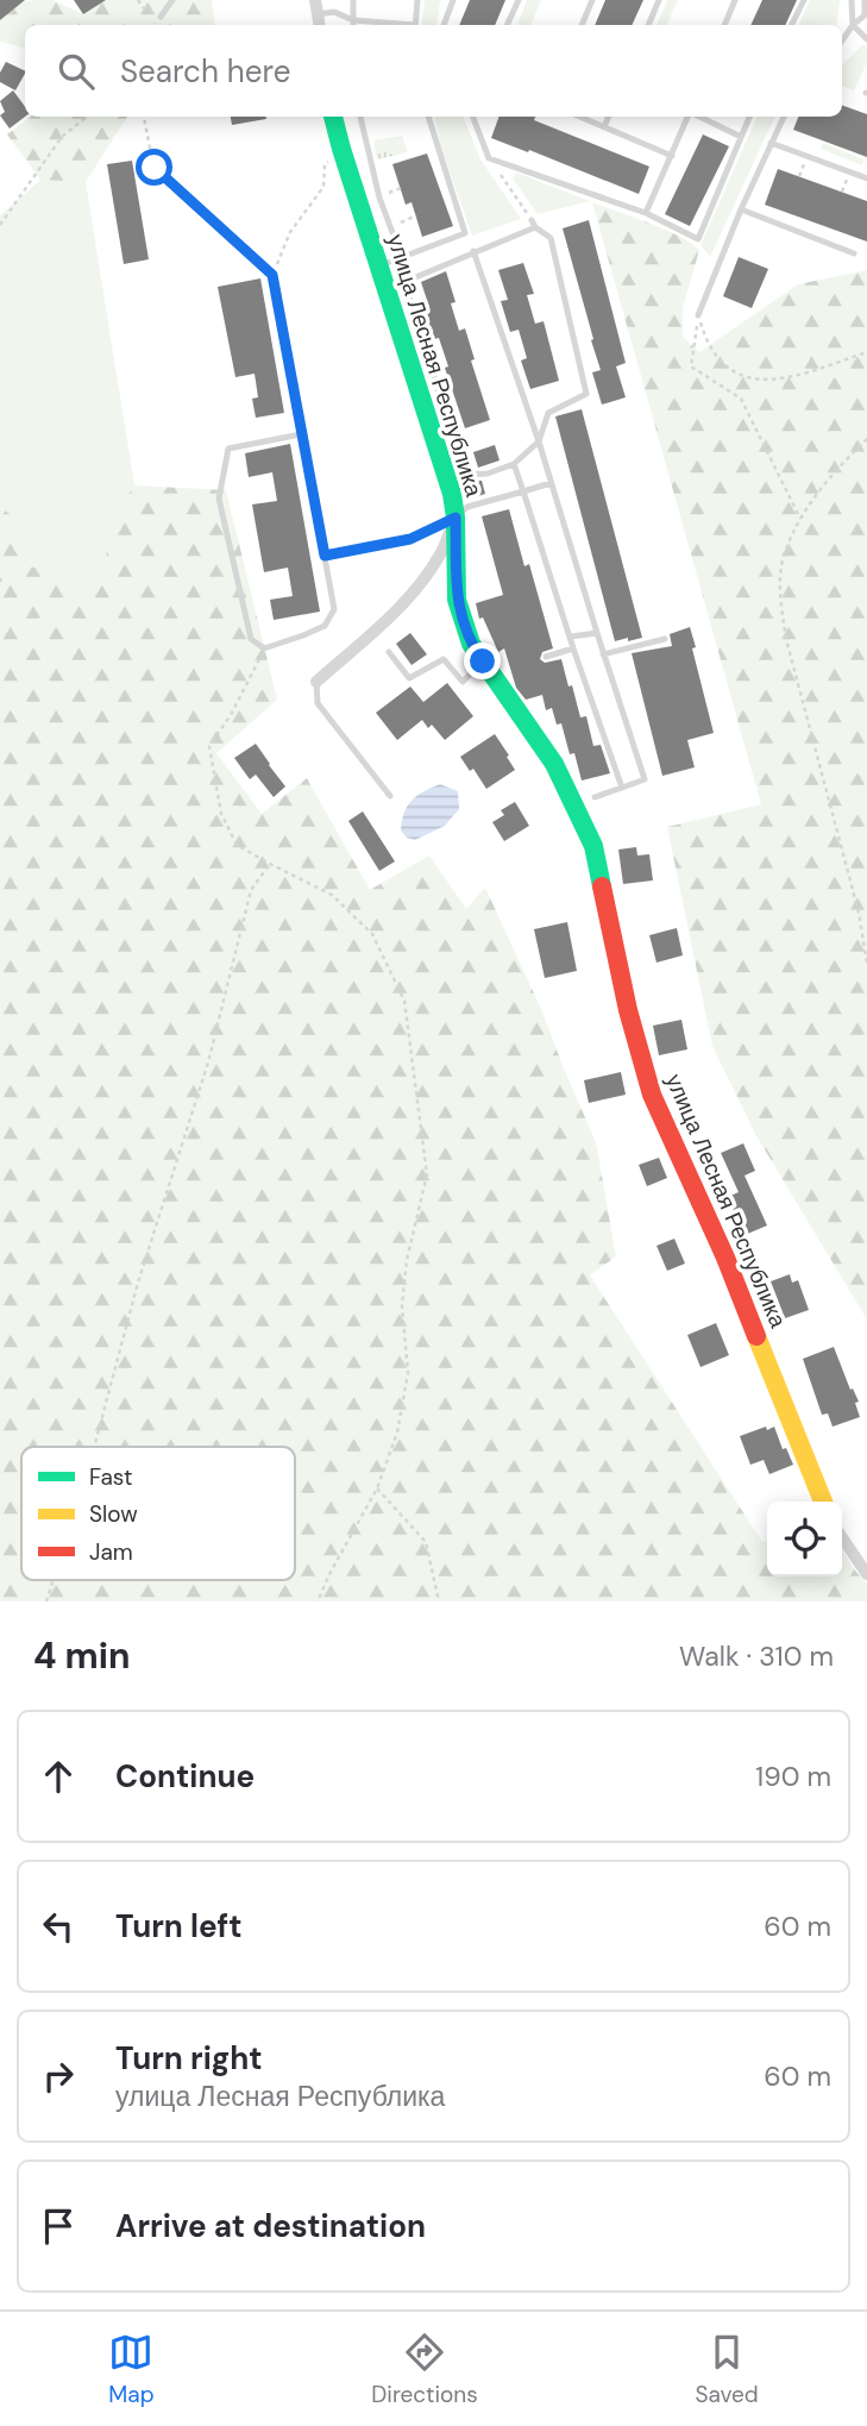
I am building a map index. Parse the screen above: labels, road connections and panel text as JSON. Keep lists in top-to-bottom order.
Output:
{
  "streets": {
    "street": ["улица Лесная Республика"]
  },
  "legend": ["Fast", "Slow", "Jam"],
  "page": {
    "search": "Search here",
    "heading": ["4 min", "Walk · 310 m"],
    "list": [
      ["Continue", "190 m"],
      ["Turn left", "60 m"],
      ["Turn right", "улица Лесная Республика", "60 m"],
      "Arrive at destination"
    ],
    "nav": ["Map", "Directions", "Saved"]
  }
}
